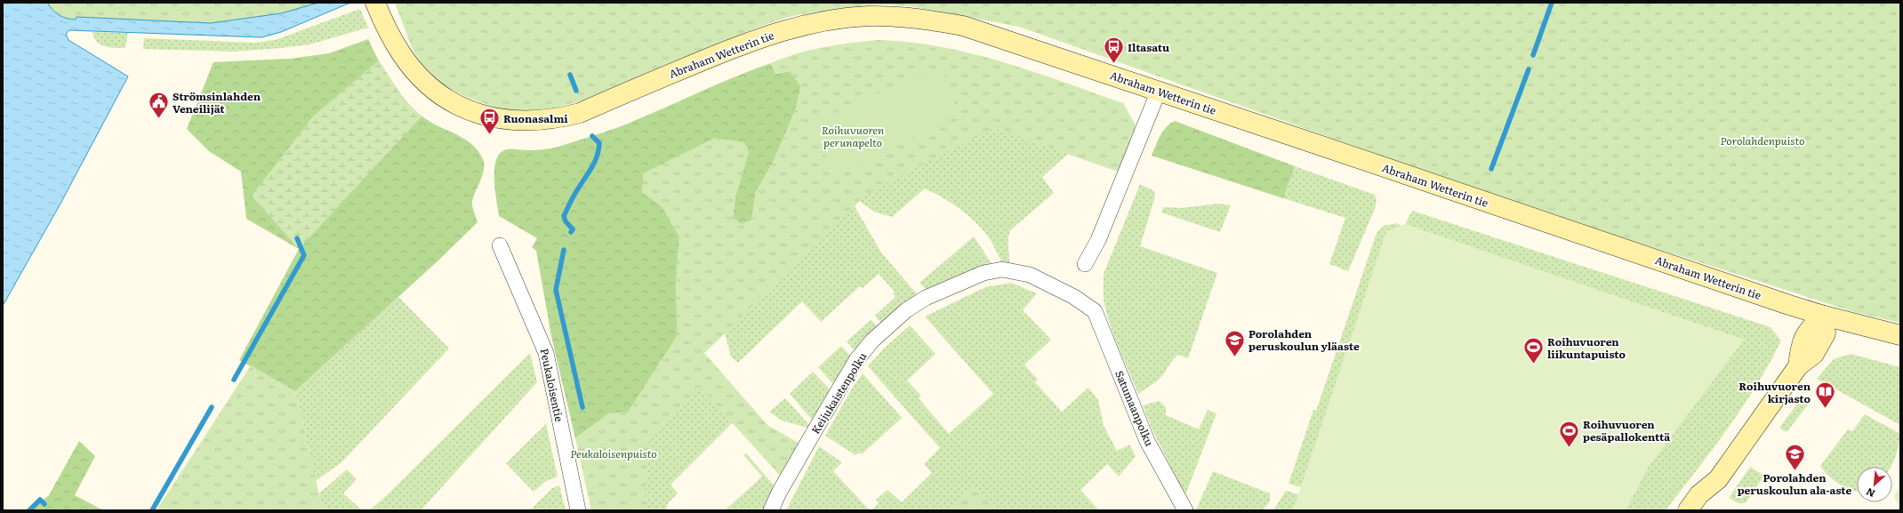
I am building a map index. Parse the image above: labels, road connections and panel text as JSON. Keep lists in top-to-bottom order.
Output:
{
  "streets": {
    "street": [
      "Abraham Wetterin tie",
      "Peukaloisentie",
      "Keijukaistenpolku",
      "Satumaanpolku"
    ]
  },
  "crossings": [
    ["Keijukaistenpolku", "Satumaanpolku"]
  ],
  "parks": ["Roihuvuoren perunapelto", "Porolahdenpuisto", "Peukaloisenpuisto"],
  "places": {
    "bus stop": ["Iltasatu", "Ruonasalmi"],
    "public building": ["Strömsinlahden Veneilijät"],
    "school or university": ["Porolahden peruskoulun yläaste", "Porolahden peruskoulun ala-aste"],
    "sports": ["Roihuvuoren liikuntapuisto", "Roihuvuoren pesäpallokenttä"],
    "library": ["Roihuvuoren kirjasto"]
  },
  "north": "bottom left"
}
